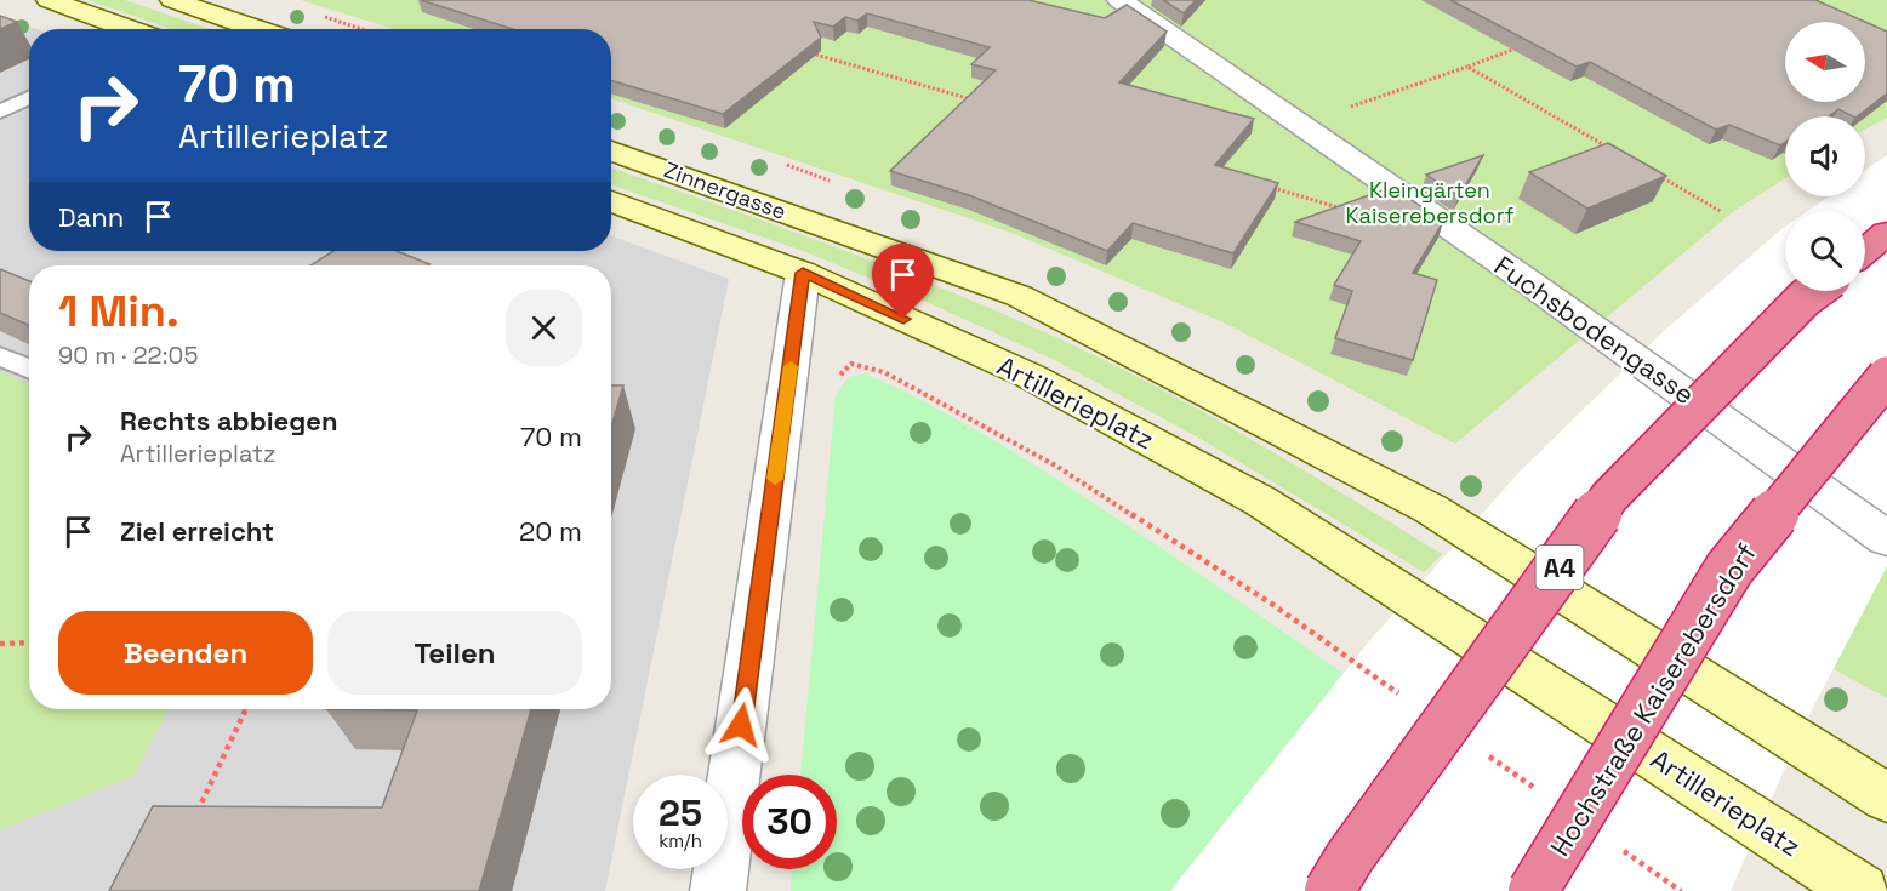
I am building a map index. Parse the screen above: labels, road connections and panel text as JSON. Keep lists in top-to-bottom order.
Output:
{
  "streets": {
    "highway": ["A4", "Hochstraße Kaiserebersdorf"],
    "main road": ["Zinnergasse", "Artillerieplatz"],
    "street": ["Fuchsbodengasse"]
  },
  "crossings": [
    ["Zinnergasse", "Artillerieplatz"]
  ],
  "parks": ["Kleingärten Kaiserebersdorf"],
  "north": "left",
  "page": {
    "turn": ["70 m", "Artillerieplatz"],
    "then": "Dann",
    "heading": ["1 Min.", "90 m · 22:05"],
    "list": [
      {
        "name": "Rechts abbiegen",
        "note": "Artillerieplatz",
        "value": "70 m"
      },
      {
        "name": "Ziel erreicht",
        "value": "20 m"
      }
    ],
    "buttons": ["Beenden", "Teilen"],
    "speed": "25 km/h",
    "limit": "30"
  }
}
